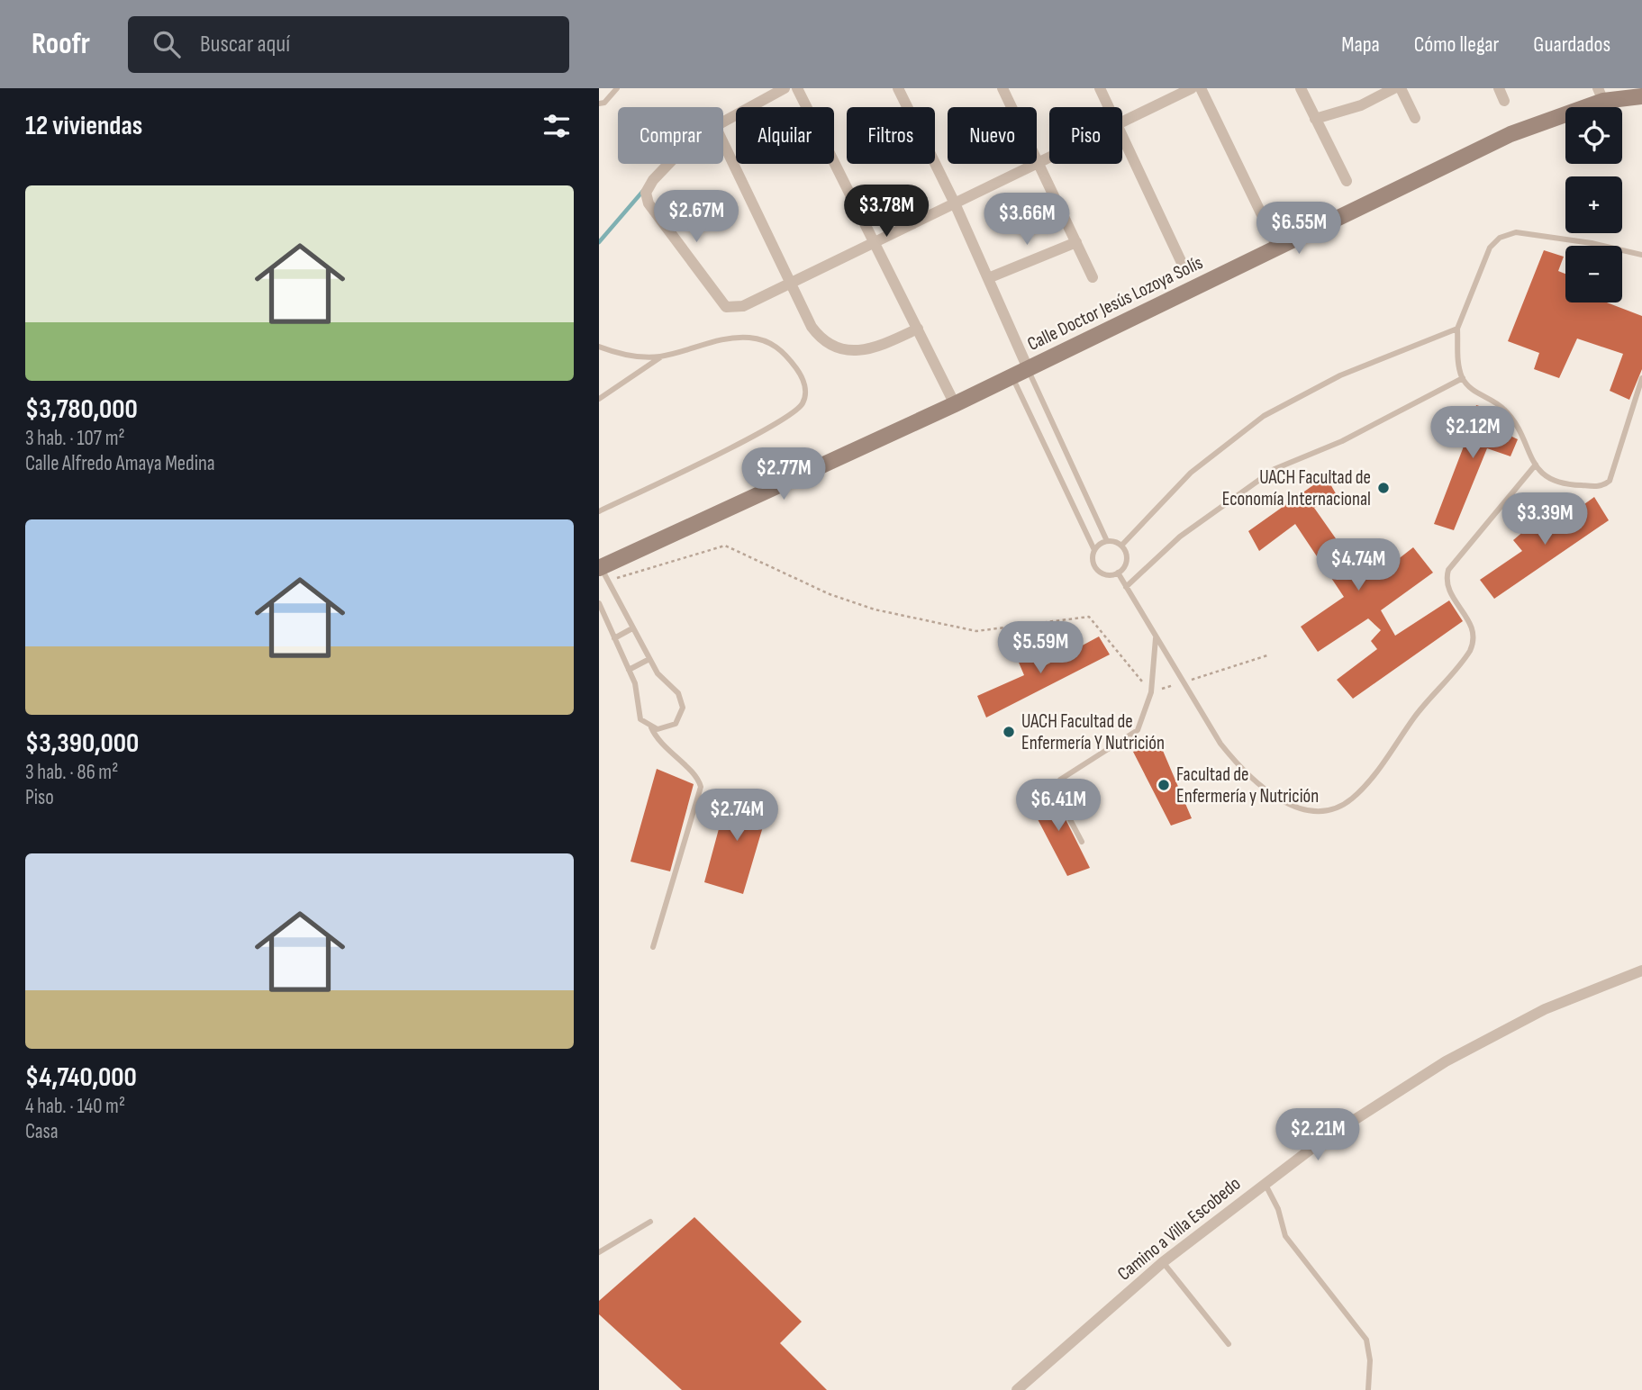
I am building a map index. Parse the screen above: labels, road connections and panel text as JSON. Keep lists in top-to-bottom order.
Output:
{
  "streets": {
    "street": ["Calle Doctor Jesús Lozoya Solís", "Camino a Villa Escobedo"]
  },
  "places": ["UACH Facultad de Economía Internacional", "UACH Facultad de Enfermería Y Nutrición", "Facultad de Enfermería y Nutrición"],
  "page": {
    "header": "Roofr",
    "search": "Buscar aquí",
    "nav": ["Mapa", "Cómo llegar", "Guardados"],
    "heading": "12 viviendas",
    "map_buttons": ["+", "−"],
    "chip": [
      "Comprar",
      "Alquilar",
      "Filtros",
      "Nuevo",
      "Piso"
    ],
    "list": [
      {
        "name": "$3,780,000",
        "note": "3 hab. · 107 m² · Calle Alfredo Amaya Medina"
      },
      {
        "name": "$3,390,000",
        "note": "3 hab. · 86 m² · Piso"
      },
      {
        "name": "$4,740,000",
        "note": "4 hab. · 140 m² · Casa"
      }
    ],
    "price": [
      "$3.78M",
      "$2.67M",
      "$3.66M",
      "$6.55M",
      "$2.12M",
      "$2.77M",
      "$3.39M",
      "$4.74M",
      "$5.59M",
      "$6.41M",
      "$2.74M",
      "$2.21M"
    ]
  }
}
